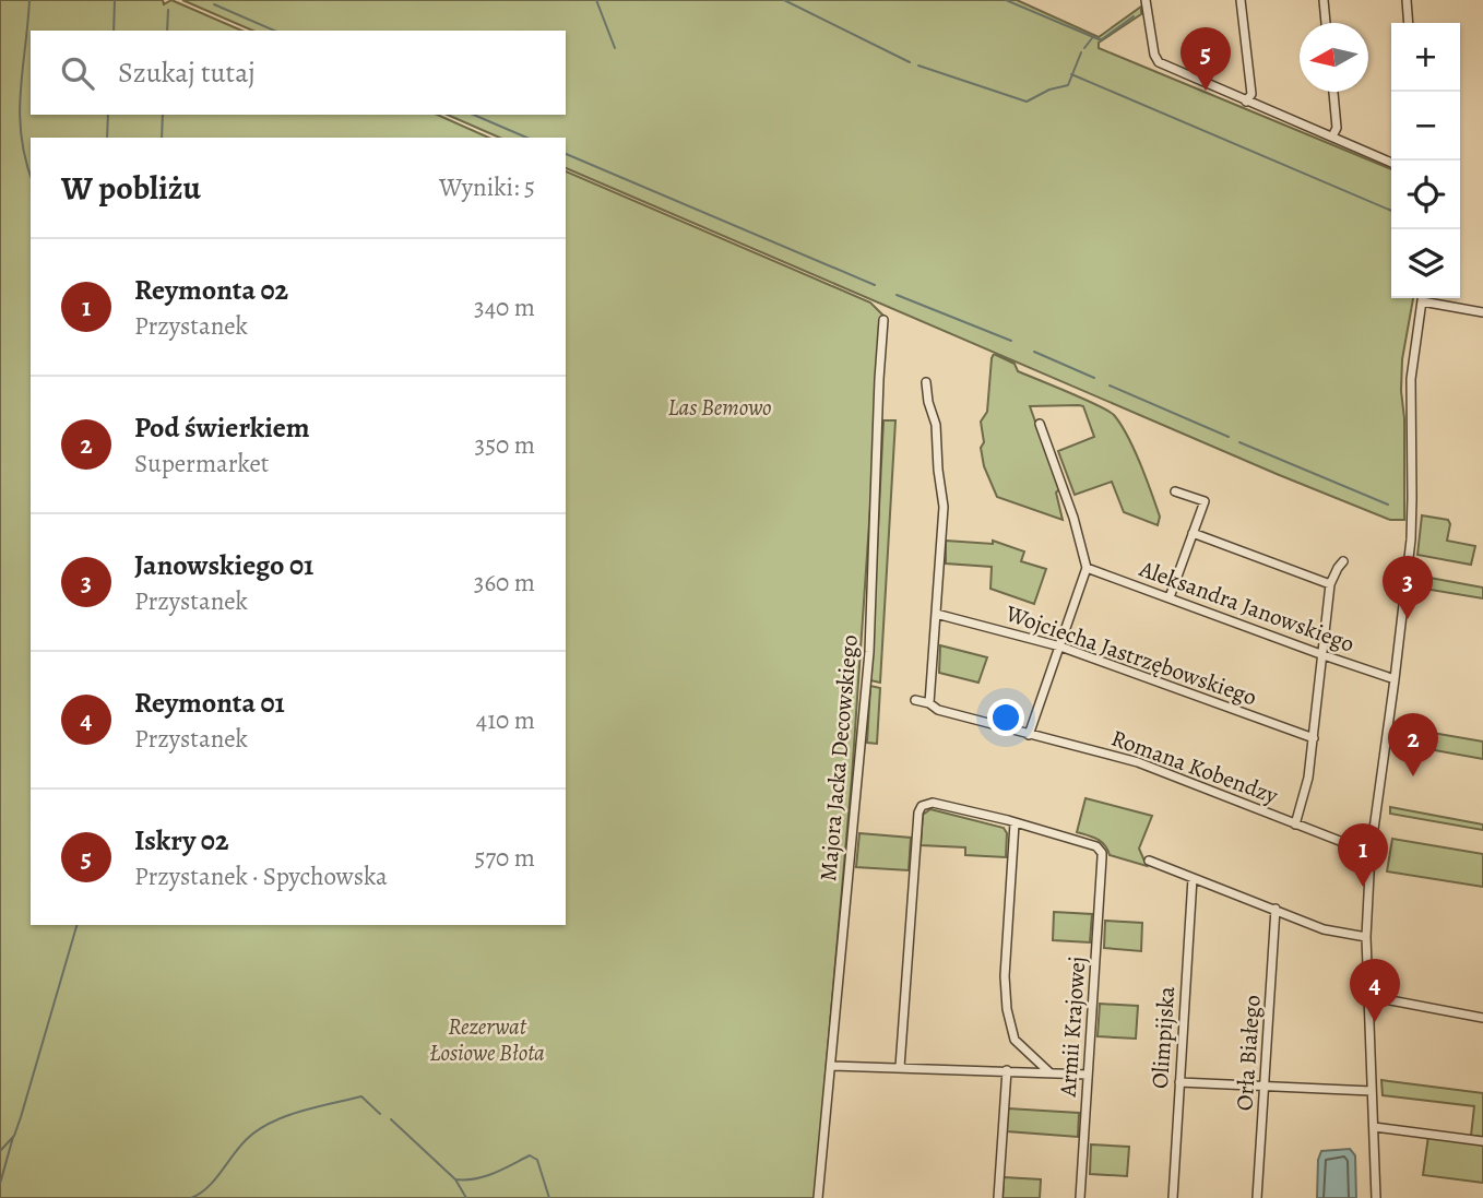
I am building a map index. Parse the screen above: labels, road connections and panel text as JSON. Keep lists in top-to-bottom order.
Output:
{
  "streets": {
    "street": [
      "Aleksandra Janowskiego",
      "Wojciecha Jastrzębowskiego",
      "Majora Jacka Decowskiego",
      "Romana Kobendzy",
      "Armii Krajowej",
      "Olimpijska",
      "Orła Białego"
    ]
  },
  "parks": ["Las Bemowo", "Rezerwat Łosiowe Błota"],
  "north": "left",
  "page": {
    "map_buttons": ["+", "−"],
    "pins": [
      "5",
      "3",
      "2",
      "1",
      "4"
    ],
    "search": "Szukaj tutaj",
    "heading": ["W pobliżu", "Wyniki: 5"],
    "list": [
      {
        "mark": "1",
        "name": "Reymonta 02",
        "note": "Przystanek",
        "value": "340 m"
      },
      {
        "mark": "2",
        "name": "Pod świerkiem",
        "note": "Supermarket",
        "value": "350 m"
      },
      {
        "mark": "3",
        "name": "Janowskiego 01",
        "note": "Przystanek",
        "value": "360 m"
      },
      {
        "mark": "4",
        "name": "Reymonta 01",
        "note": "Przystanek",
        "value": "410 m"
      },
      {
        "mark": "5",
        "name": "Iskry 02",
        "note": "Przystanek · Spychowska",
        "value": "570 m"
      }
    ]
  }
}
